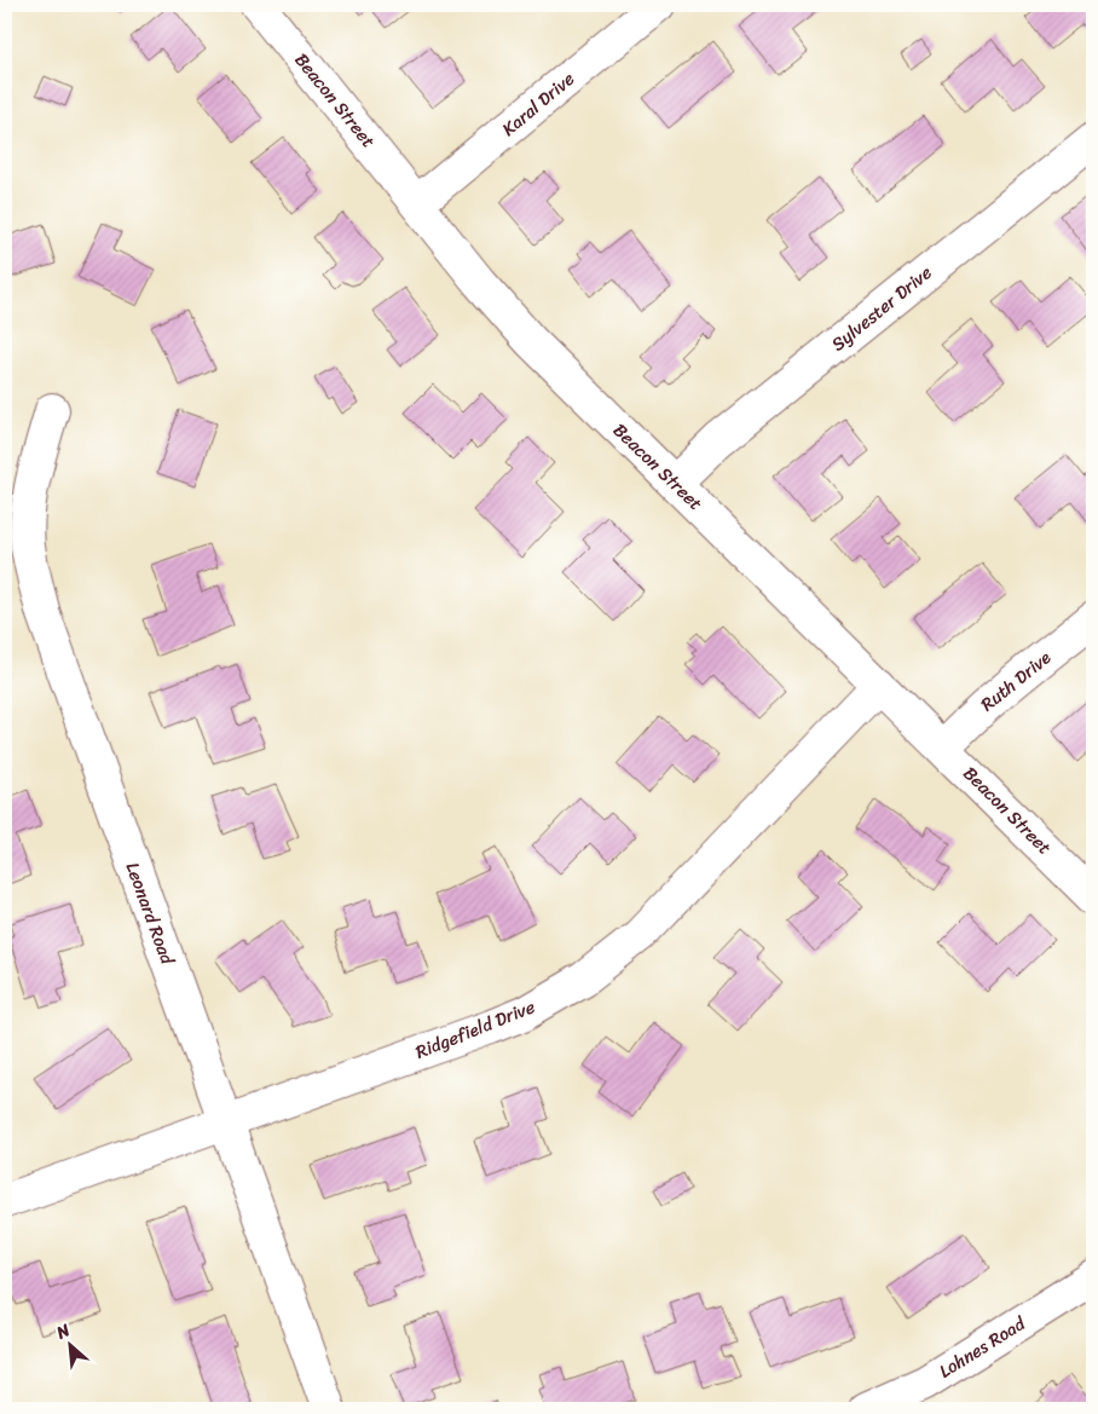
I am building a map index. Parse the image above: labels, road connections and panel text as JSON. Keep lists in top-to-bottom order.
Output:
{
  "streets": {
    "street": [
      "Beacon Street",
      "Karal Drive",
      "Sylvester Drive",
      "Ruth Drive",
      "Leonard Road",
      "Ridgefield Drive",
      "Lohnes Road"
    ]
  },
  "crossings": [
    ["Beacon Street", "Karal Drive"],
    ["Beacon Street", "Sylvester Drive"],
    ["Beacon Street", "Ruth Drive"],
    ["Beacon Street", "Ridgefield Drive"],
    ["Leonard Road", "Ridgefield Drive"]
  ],
  "north": "top left"
}
